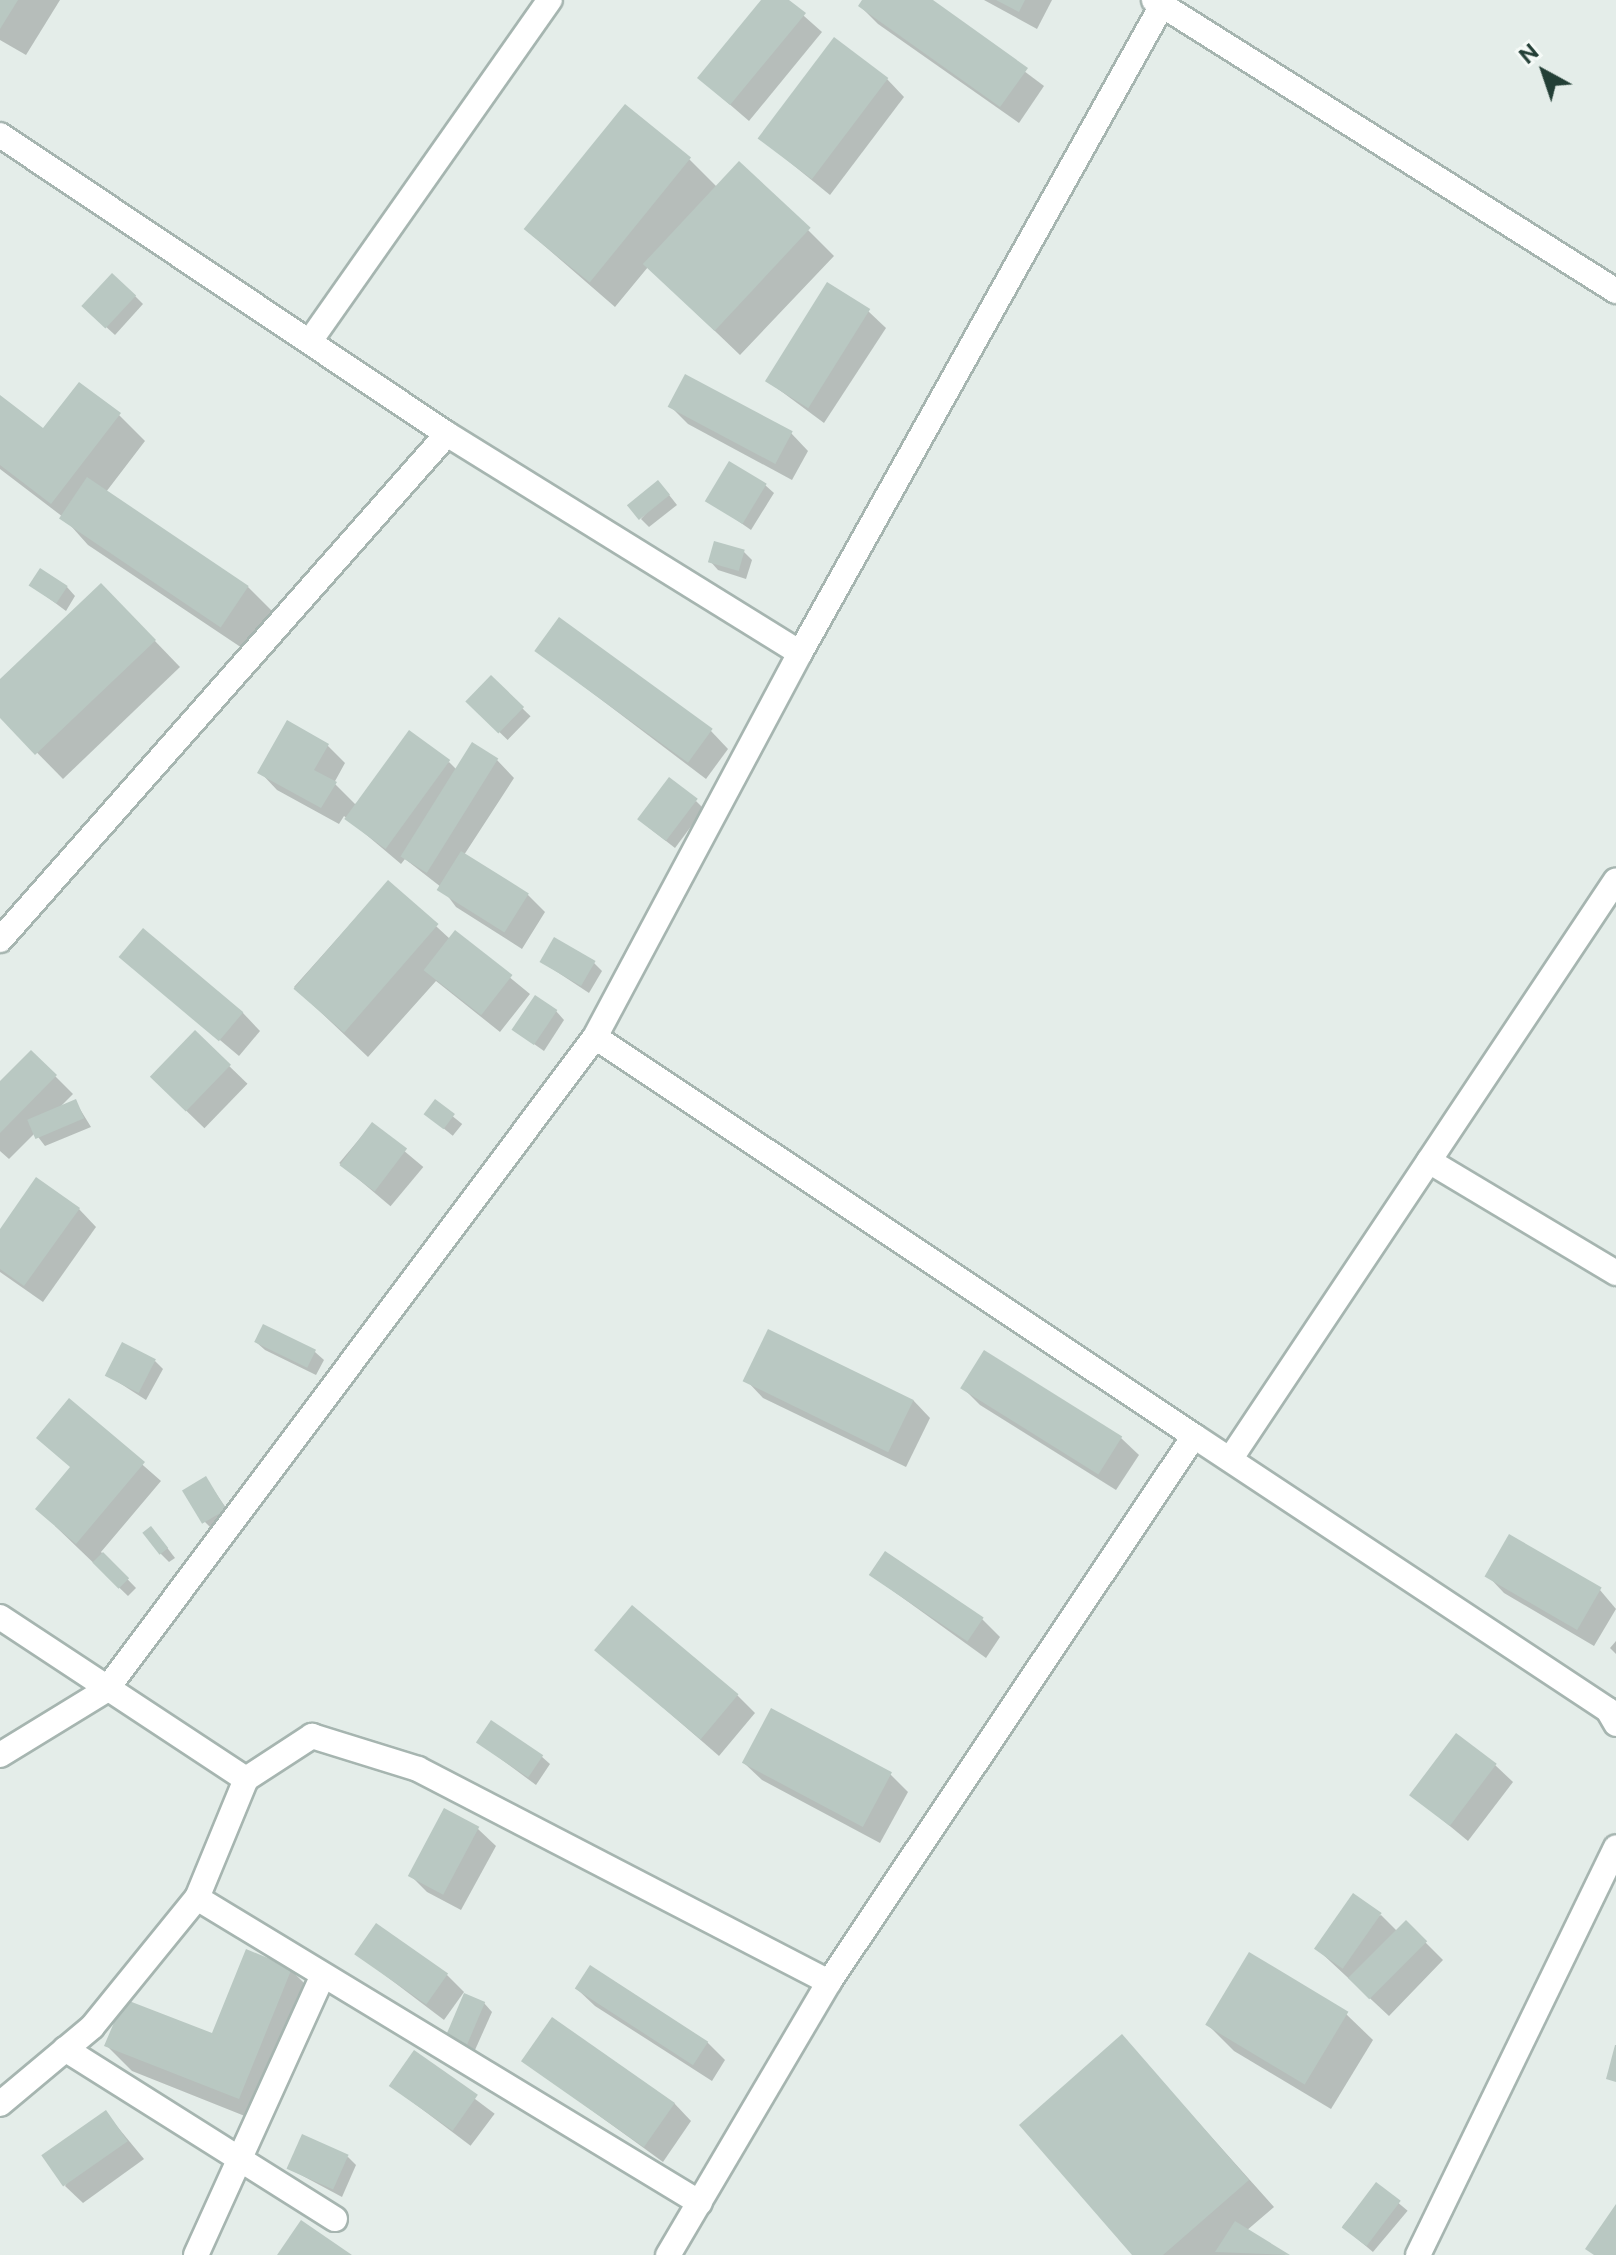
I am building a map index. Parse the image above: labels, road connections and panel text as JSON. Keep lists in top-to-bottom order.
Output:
{
  "north": "top left"
}
